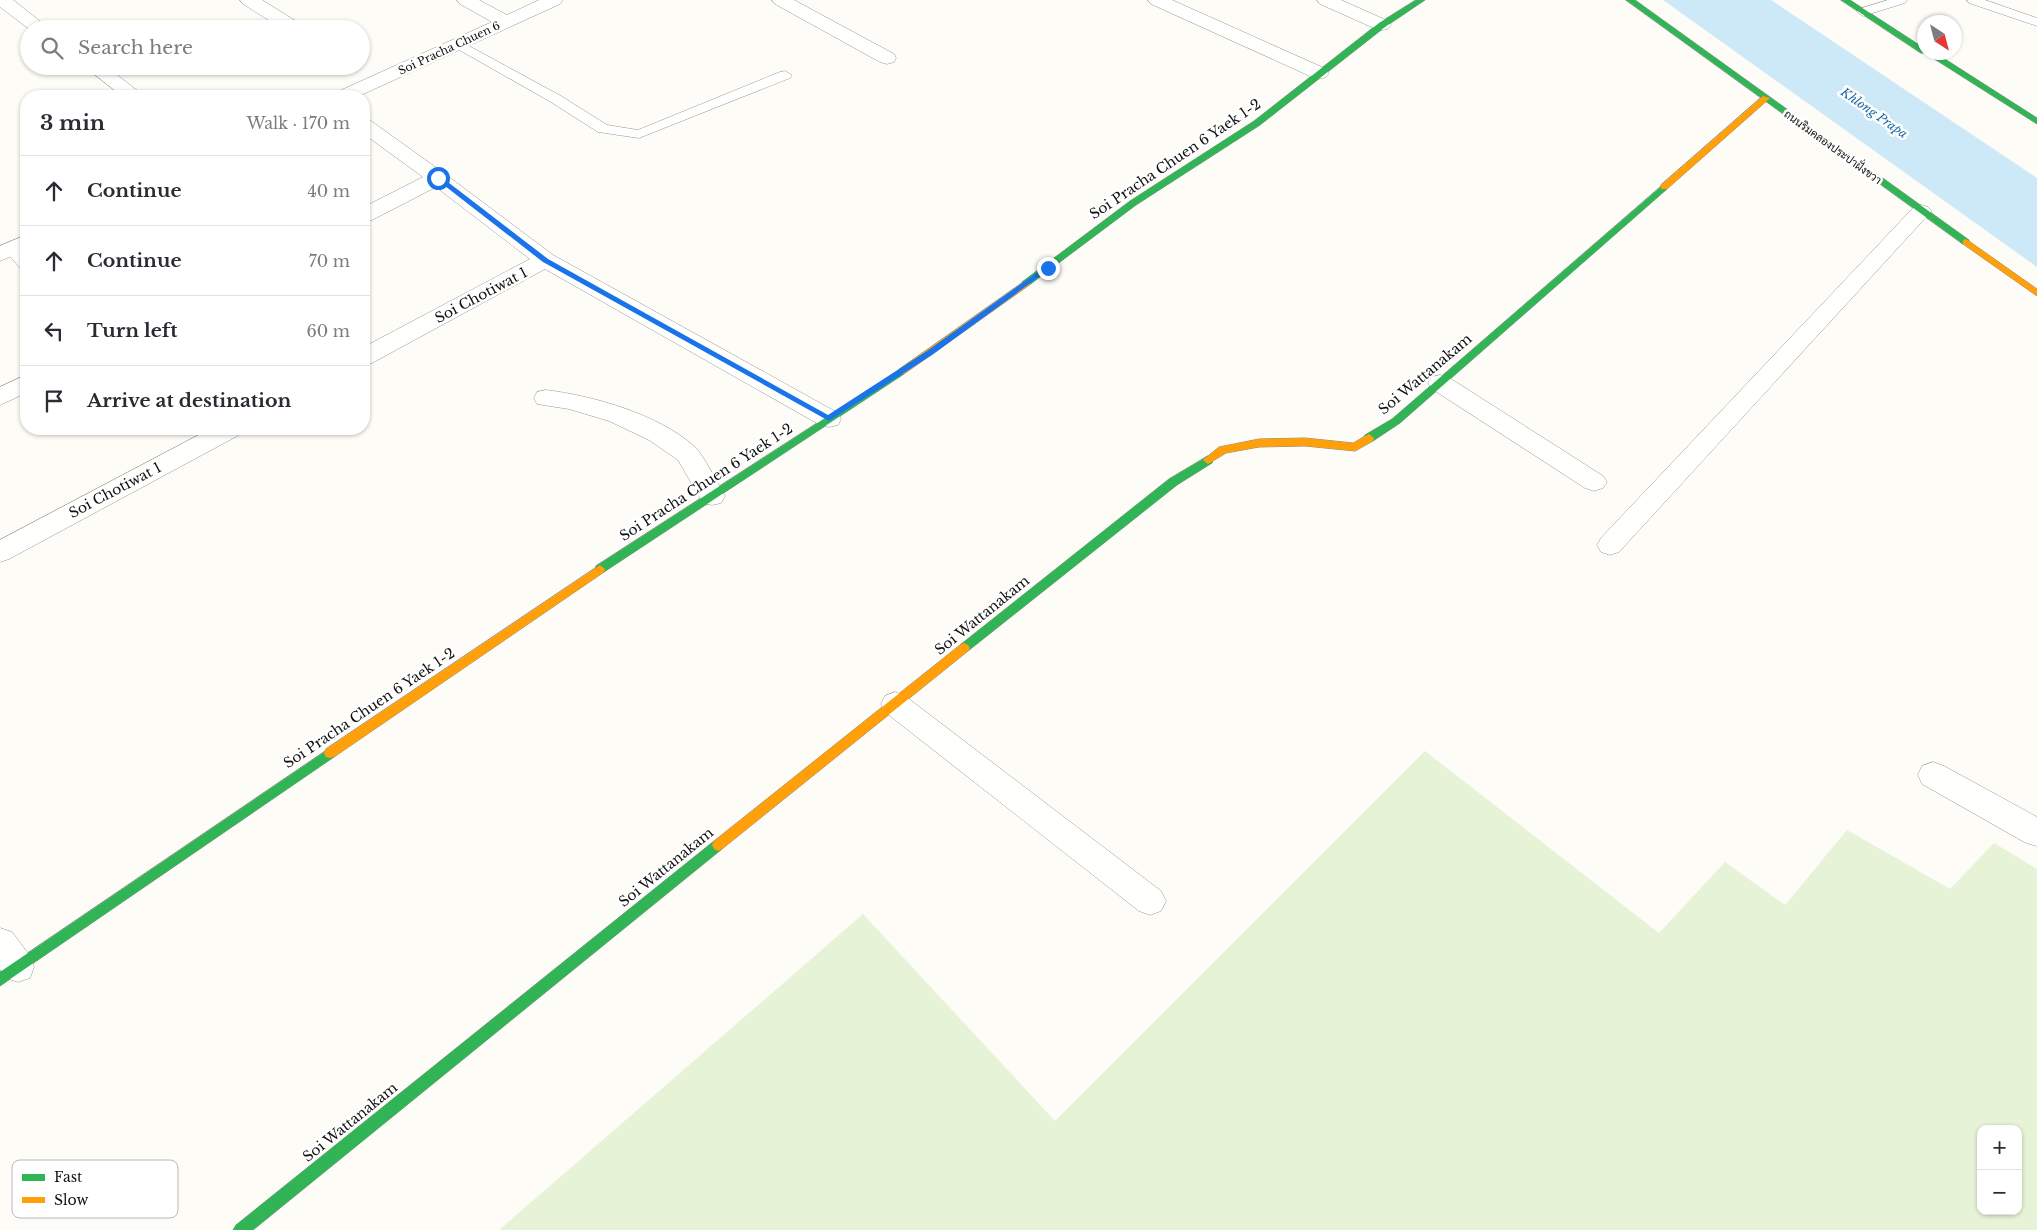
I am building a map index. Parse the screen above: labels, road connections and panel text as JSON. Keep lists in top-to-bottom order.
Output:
{
  "streets": {
    "street": [
      "Soi Pracha Chuen 6",
      "ถนนริมคลองประปาฝั่งขวา",
      "Soi Pracha Chuen 6 Yaek 1-2",
      "Soi Chotiwat 1",
      "Soi Wattanakam"
    ]
  },
  "crossings": [
    ["ถนนริมคลองประปาฝั่งขวา", "Soi Wattanakam"]
  ],
  "water": ["Khlong Prapa"],
  "legend": ["Fast", "Slow"],
  "north": "bottom right",
  "page": {
    "search": "Search here",
    "heading": ["3 min", "Walk · 170 m"],
    "list": [
      ["Continue", "40 m"],
      ["Continue", "70 m"],
      ["Turn left", "60 m"],
      "Arrive at destination"
    ],
    "map_buttons": ["+", "−"]
  }
}
